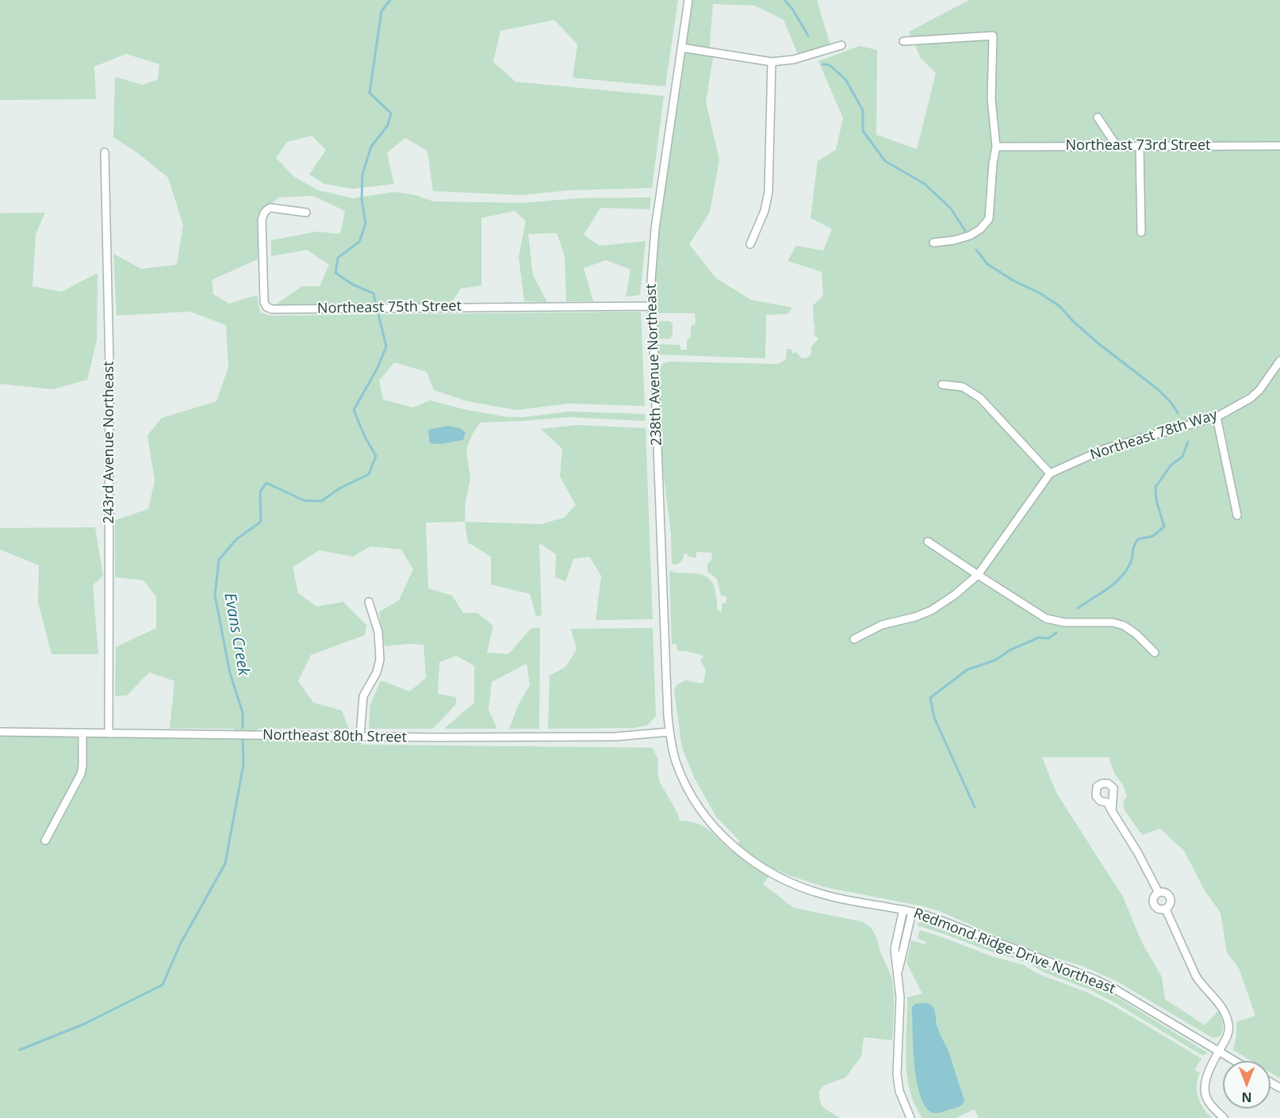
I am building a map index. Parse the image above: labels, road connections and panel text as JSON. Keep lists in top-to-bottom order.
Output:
{
  "streets": {
    "street": [
      "Northeast 73rd Street",
      "Northeast 75th Street",
      "238th Avenue Northeast",
      "Northeast 78th Way",
      "243rd Avenue Northeast",
      "Northeast 80th Street",
      "Redmond Ridge Drive Northeast"
    ]
  },
  "crossings": [
    ["Northeast 75th Street", "238th Avenue Northeast"],
    ["238th Avenue Northeast", "Northeast 80th Street"],
    ["238th Avenue Northeast", "Redmond Ridge Drive Northeast"],
    ["243rd Avenue Northeast", "Northeast 80th Street"],
    ["Northeast 80th Street", "Redmond Ridge Drive Northeast"]
  ],
  "water": ["Evans Creek"],
  "north": "bottom"
}
